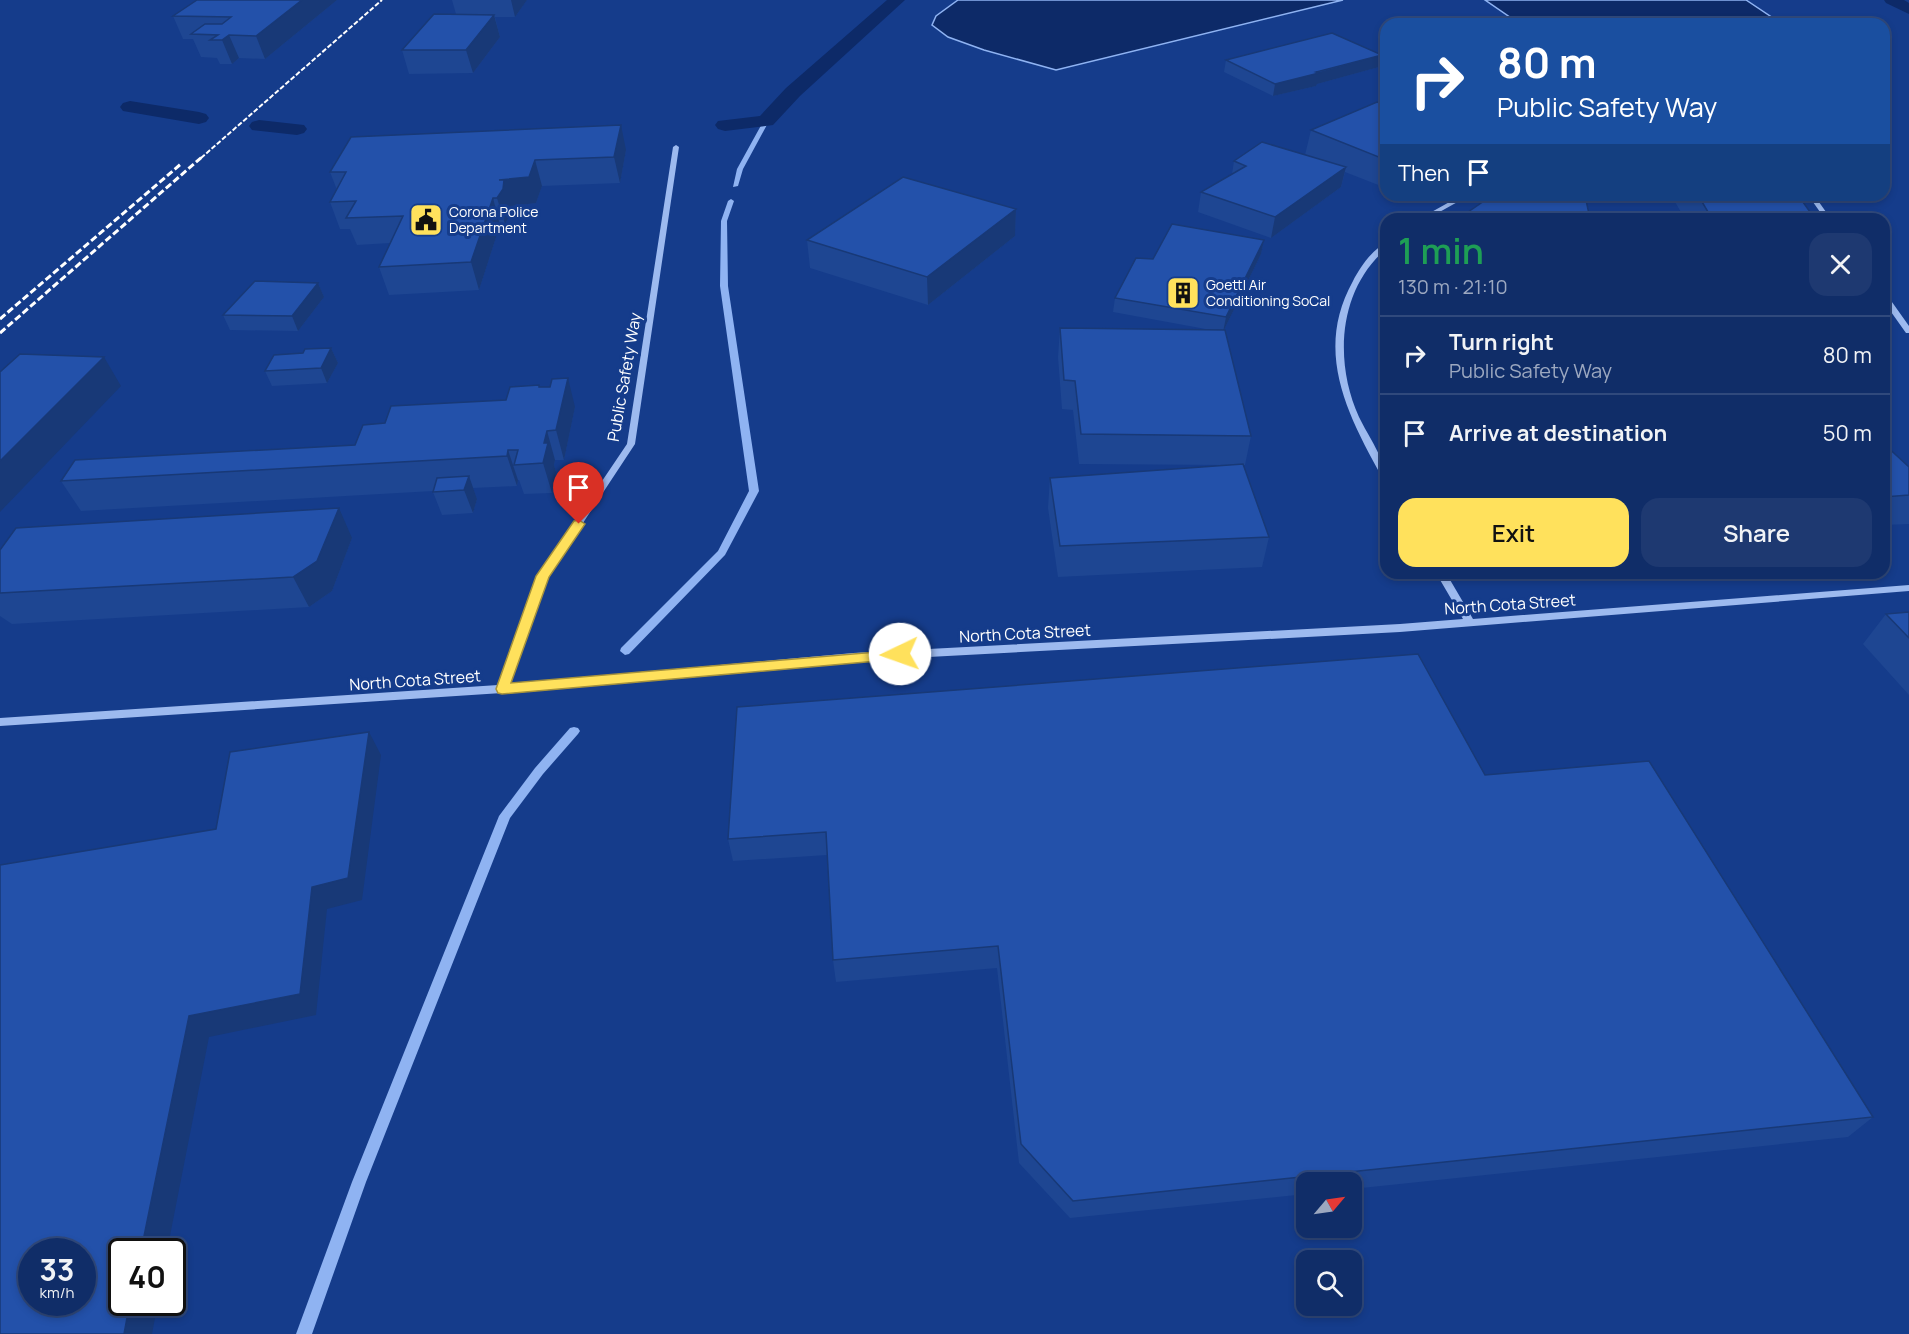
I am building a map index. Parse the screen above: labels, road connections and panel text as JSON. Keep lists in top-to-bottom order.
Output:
{
  "streets": {
    "street": ["Public Safety Way", "North Cota Street"]
  },
  "crossings": [
    ["Public Safety Way", "North Cota Street"]
  ],
  "places": {
    "public building": ["Corona Police Department"],
    "building": ["Goettl Air Conditioning SoCal"]
  },
  "north": "top right",
  "page": {
    "turn": ["80 m", "Public Safety Way"],
    "then": "Then",
    "heading": ["1 min", "130 m · 21:10"],
    "list": [
      {
        "name": "Turn right",
        "note": "Public Safety Way",
        "value": "80 m"
      },
      {
        "name": "Arrive at destination",
        "value": "50 m"
      }
    ],
    "buttons": ["Exit", "Share"],
    "speed": "33 km/h",
    "limit": "40"
  }
}
